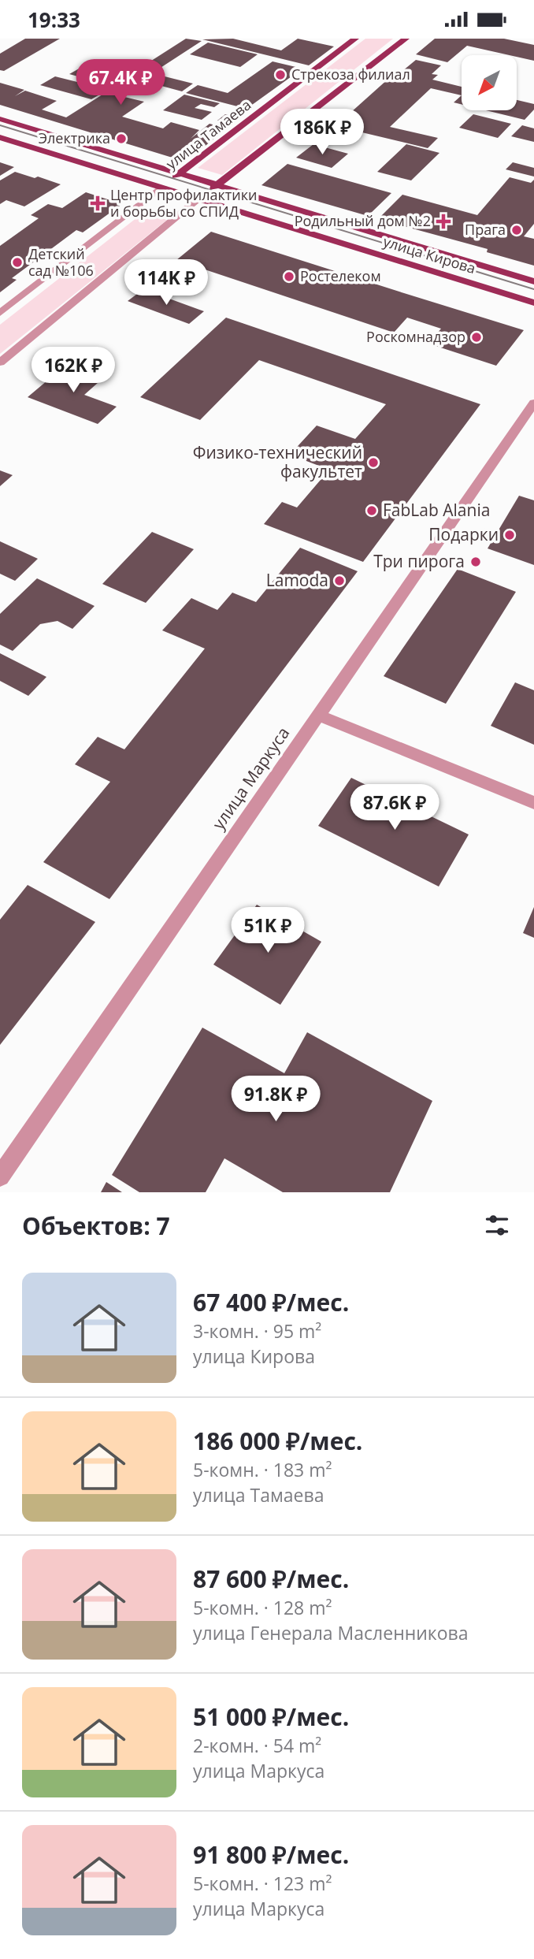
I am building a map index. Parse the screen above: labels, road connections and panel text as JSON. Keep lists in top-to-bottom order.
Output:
{
  "streets": {
    "main road": ["улица Тамаева", "улица Кирова"],
    "street": ["улица Маркуса"]
  },
  "crossings": [
    ["улица Тамаева", "улица Кирова"]
  ],
  "places": {
    "other": [
      "Стрекоза филиал",
      "Электрика",
      "Прага",
      "Детский сад №106",
      "Ростелеком",
      "Роскомнадзор",
      "Физико-технический факультет",
      "FabLab Alania",
      "Подарки",
      "Три пирога",
      "Lamoda"
    ],
    "health": ["Центр профилактики и борьбы со СПИД", "Родильный дом №2"]
  },
  "north": "bottom left",
  "page": {
    "status": "19:33",
    "price": [
      "67.4K ₽",
      "186K ₽",
      "114K ₽",
      "162K ₽",
      "87.6K ₽",
      "51K ₽",
      "91.8K ₽"
    ],
    "heading": "Объектов: 7",
    "list": [
      {
        "name": "67 400 ₽/мес.",
        "note": "3-комн. · 95 m² · улица Кирова"
      },
      {
        "name": "186 000 ₽/мес.",
        "note": "5-комн. · 183 m² · улица Тамаева"
      },
      {
        "name": "87 600 ₽/мес.",
        "note": "5-комн. · 128 m² · улица Генерала Масленникова"
      },
      {
        "name": "51 000 ₽/мес.",
        "note": "2-комн. · 54 m² · улица Маркуса"
      },
      {
        "name": "91 800 ₽/мес.",
        "note": "5-комн. · 123 m² · улица Маркуса"
      }
    ]
  }
}
